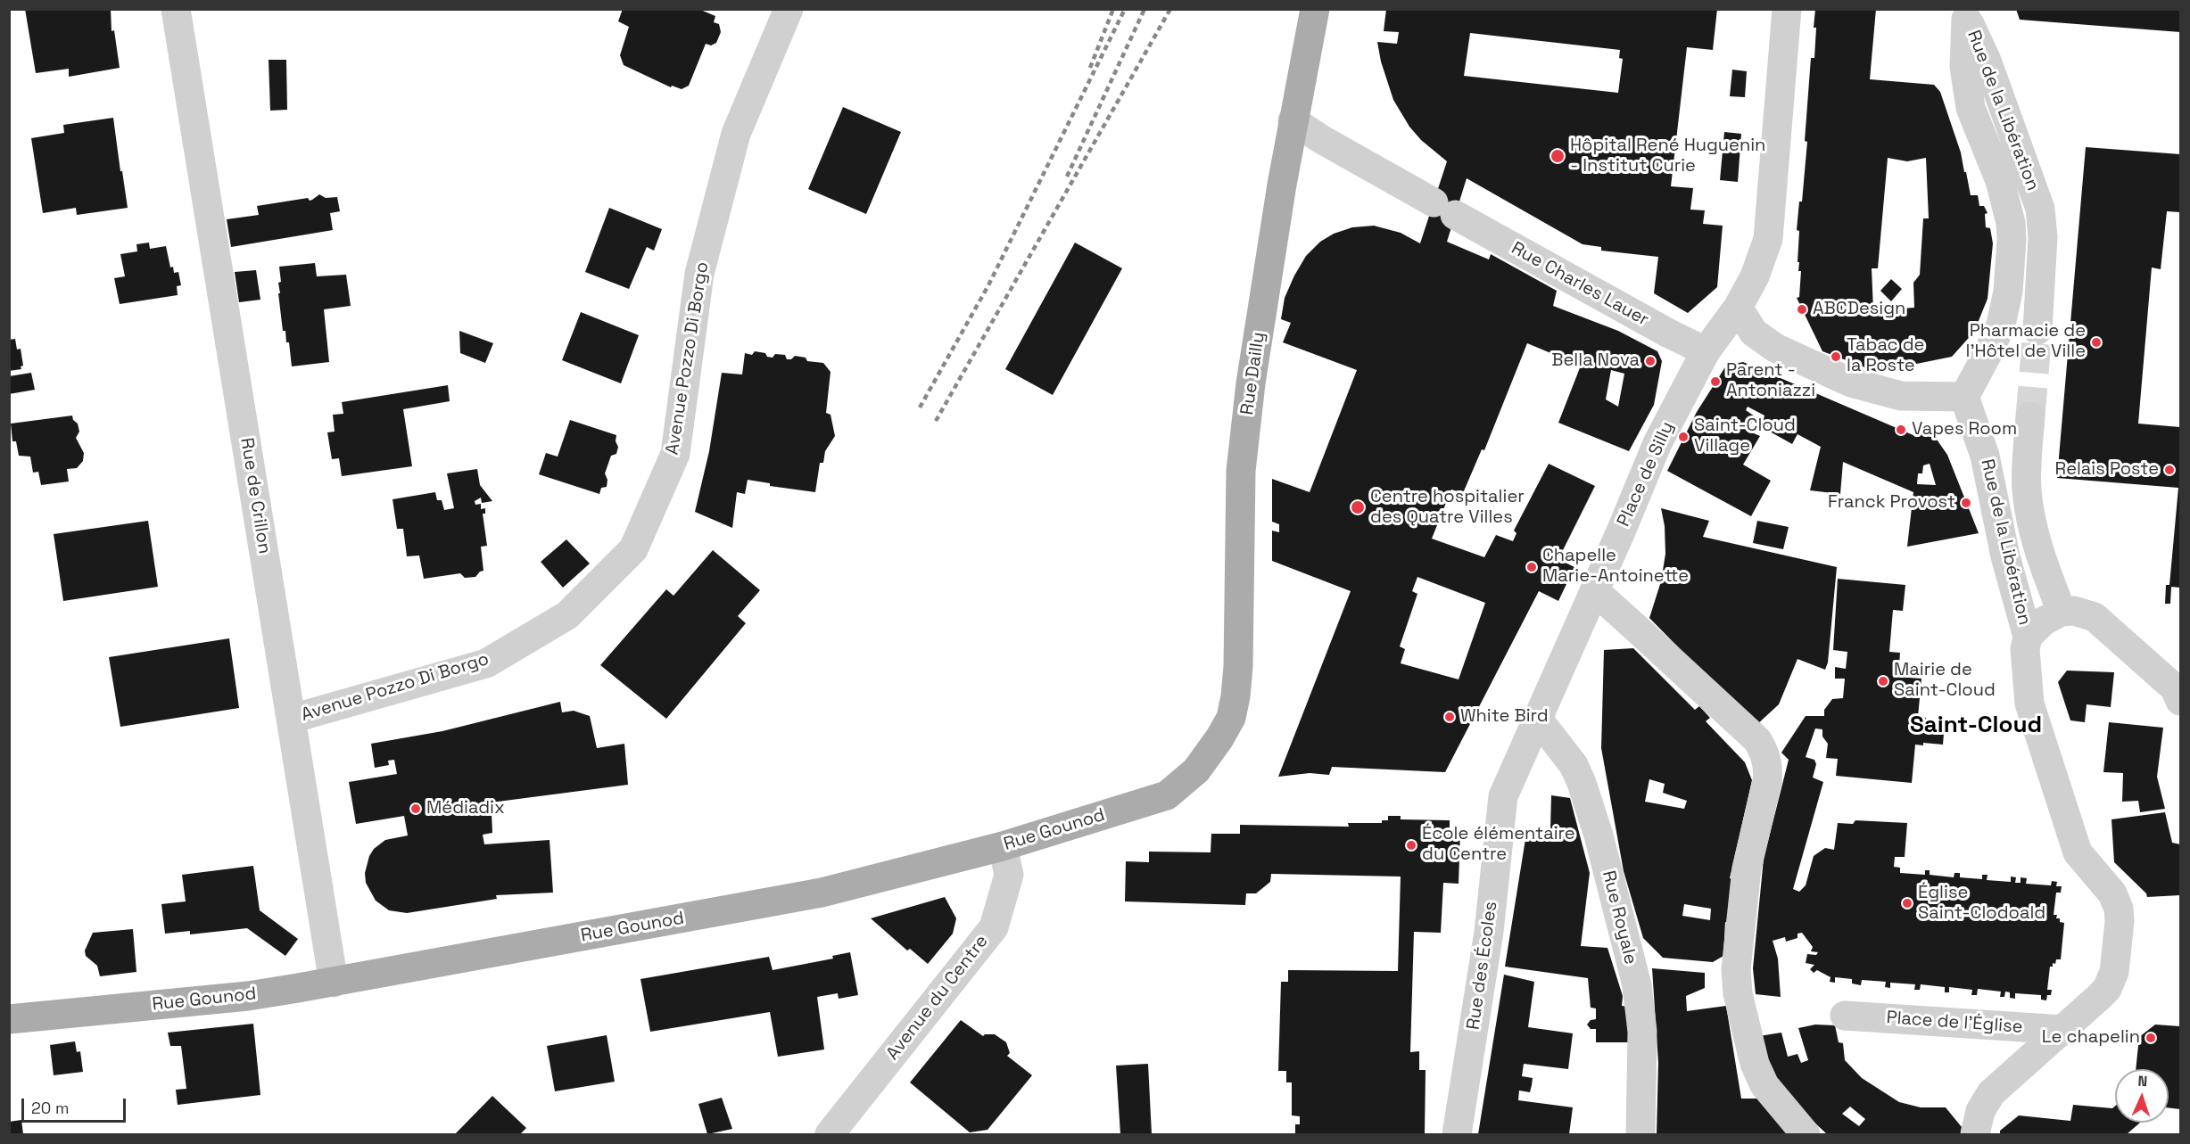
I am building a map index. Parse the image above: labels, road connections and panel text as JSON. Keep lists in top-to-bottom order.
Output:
{
  "streets": {
    "main road": ["Rue Dailly", "Rue Gounod"],
    "street": [
      "Rue de la Libération",
      "Rue Charles Lauer",
      "Avenue Pozzo Di Borgo",
      "Place de Silly",
      "Rue de Crillon",
      "Rue Royale",
      "Rue des Écoles",
      "Avenue du Centre",
      "Place de l'Église"
    ]
  },
  "crossings": [
    ["Rue de la Libération", "Place de l'Église"],
    ["Rue Charles Lauer", "Rue Dailly"],
    ["Rue Charles Lauer", "Place de Silly"],
    ["Avenue Pozzo Di Borgo", "Rue de Crillon"],
    ["Rue Dailly", "Rue Gounod"],
    ["Place de Silly", "Rue Royale"],
    ["Place de Silly", "Rue des Écoles"],
    ["Rue de Crillon", "Rue Gounod"],
    ["Rue Gounod", "Avenue du Centre"]
  ],
  "districts": ["Saint-Cloud"],
  "places": [
    "Hôpital René Huguenin - Institut Curie",
    "ABCDesign",
    "Pharmacie de l'Hôtel de Ville",
    "Tabac de la Poste",
    "Bella Nova",
    "Parent - Antoniazzi",
    "Vapes Room",
    "Saint-Cloud Village",
    "Relais Poste",
    "Franck Provost",
    "Centre hospitalier des Quatre Villes",
    "Chapelle Marie-Antoinette",
    "Mairie de Saint-Cloud",
    "White Bird",
    "Médiadix",
    "École élémentaire du Centre",
    "Église Saint-Clodoald",
    "Le chapelin"
  ],
  "scale_bar": "20 m",
  "north": "top"
}
